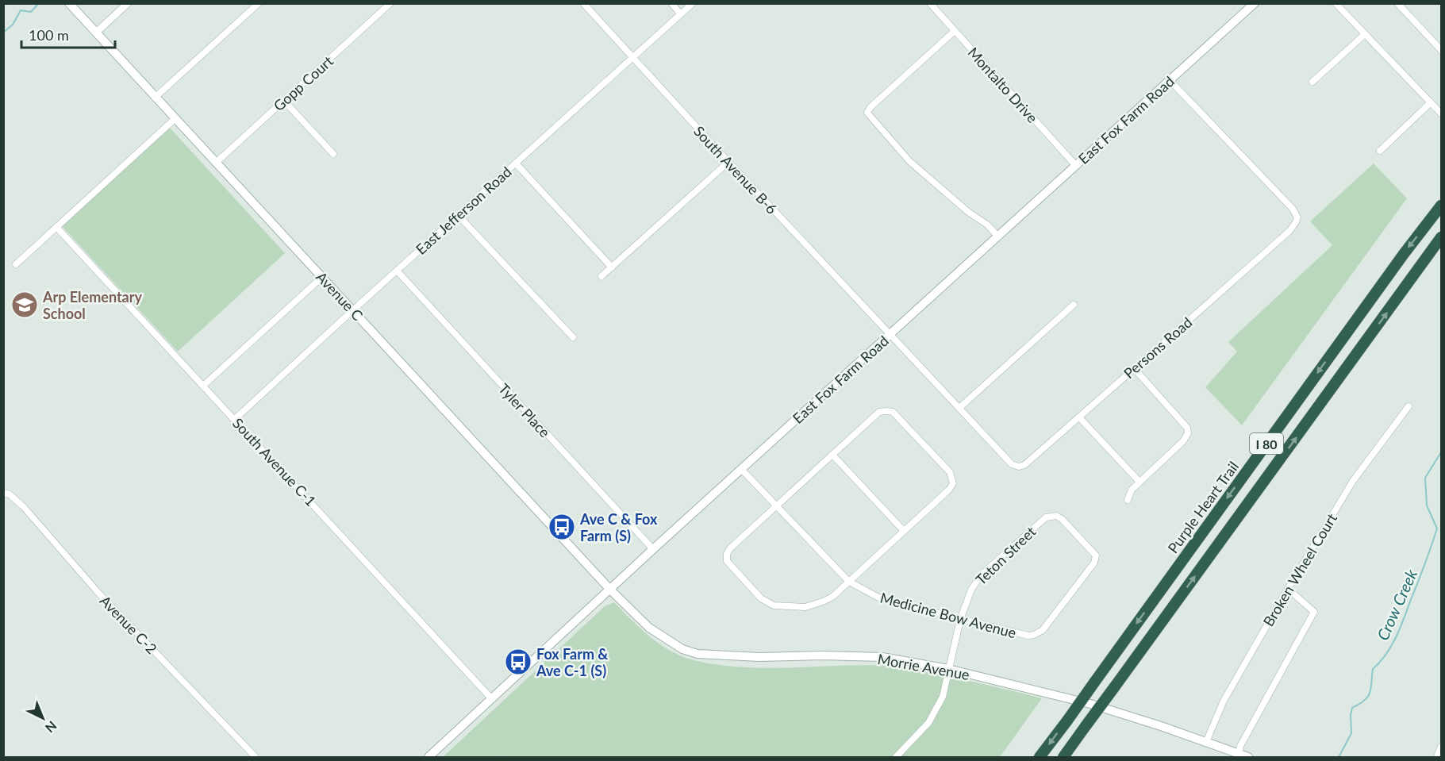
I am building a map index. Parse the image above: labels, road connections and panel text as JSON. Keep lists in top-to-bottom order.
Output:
{
  "streets": {
    "highway": ["I 80", "Purple Heart Trail"],
    "main road": ["East Fox Farm Road", "Avenue C", "Morrie Avenue"],
    "street": [
      "Gopp Court",
      "Montalto Drive",
      "South Avenue B-6",
      "East Jefferson Road",
      "Persons Road",
      "Tyler Place",
      "South Avenue C-1",
      "Teton Street",
      "Broken Wheel Court",
      "Medicine Bow Avenue",
      "Avenue C-2"
    ]
  },
  "crossings": [
    ["Gopp Court", "Avenue C"],
    ["Montalto Drive", "East Fox Farm Road"],
    ["East Fox Farm Road", "South Avenue B-6"],
    ["East Fox Farm Road", "Avenue C"],
    ["East Fox Farm Road", "Persons Road"],
    ["East Fox Farm Road", "Tyler Place"],
    ["East Fox Farm Road", "South Avenue C-1"],
    ["East Fox Farm Road", "Medicine Bow Avenue"],
    ["East Fox Farm Road", "Morrie Avenue"],
    ["South Avenue B-6", "East Jefferson Road"],
    ["South Avenue B-6", "Persons Road"],
    ["East Jefferson Road", "Avenue C"],
    ["East Jefferson Road", "Tyler Place"],
    ["East Jefferson Road", "South Avenue C-1"],
    ["Avenue C", "Morrie Avenue"],
    ["Teton Street", "Medicine Bow Avenue"],
    ["Teton Street", "Morrie Avenue"],
    ["Broken Wheel Court", "Morrie Avenue"]
  ],
  "water": ["Crow Creek"],
  "places": {
    "school or university": ["Arp Elementary School"],
    "bus stop": ["Ave C & Fox Farm (S)", "Fox Farm & Ave C-1 (S)"]
  },
  "scale_bar": "100 m",
  "north": "bottom right"
}
